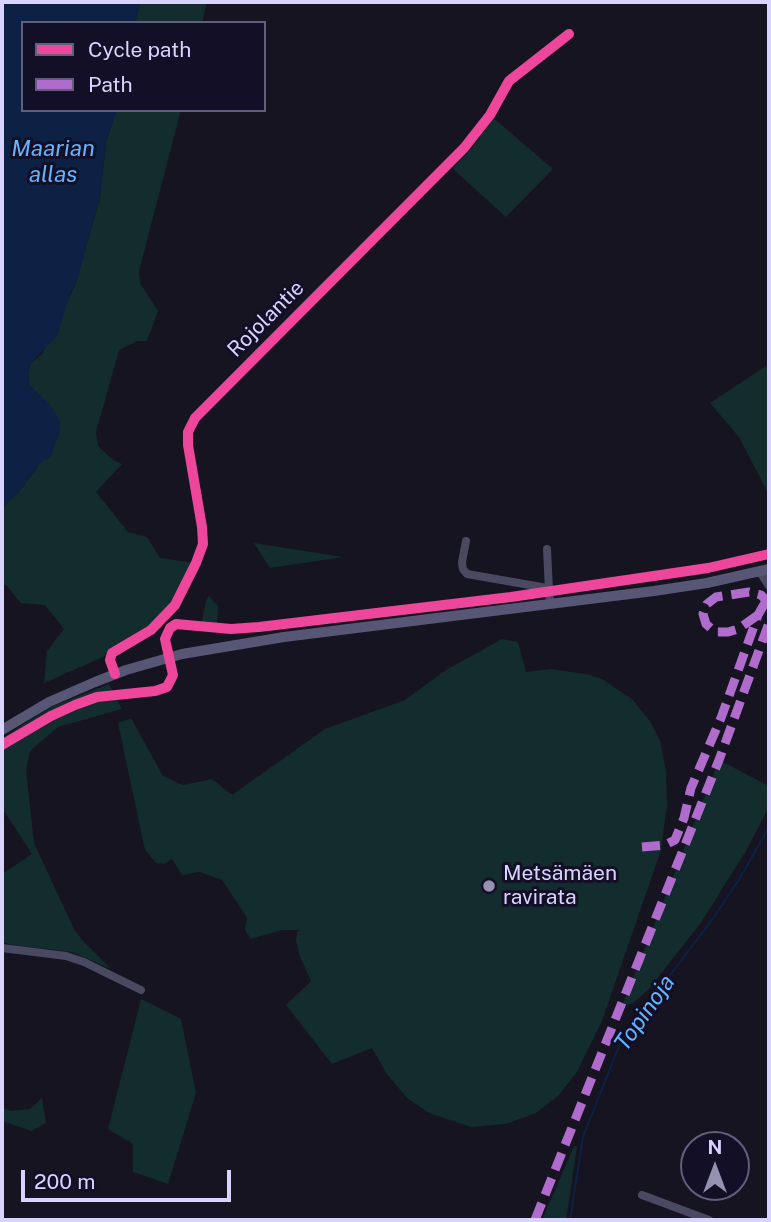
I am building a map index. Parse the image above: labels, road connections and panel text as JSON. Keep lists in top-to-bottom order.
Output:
{
  "streets": {
    "street": ["Rojolantie"]
  },
  "water": ["Maarian allas", "Topinoja"],
  "places": ["Metsämäen ravirata"],
  "legend": ["Cycle path", "Path"],
  "scale_bar": "200 m",
  "north": "top"
}
